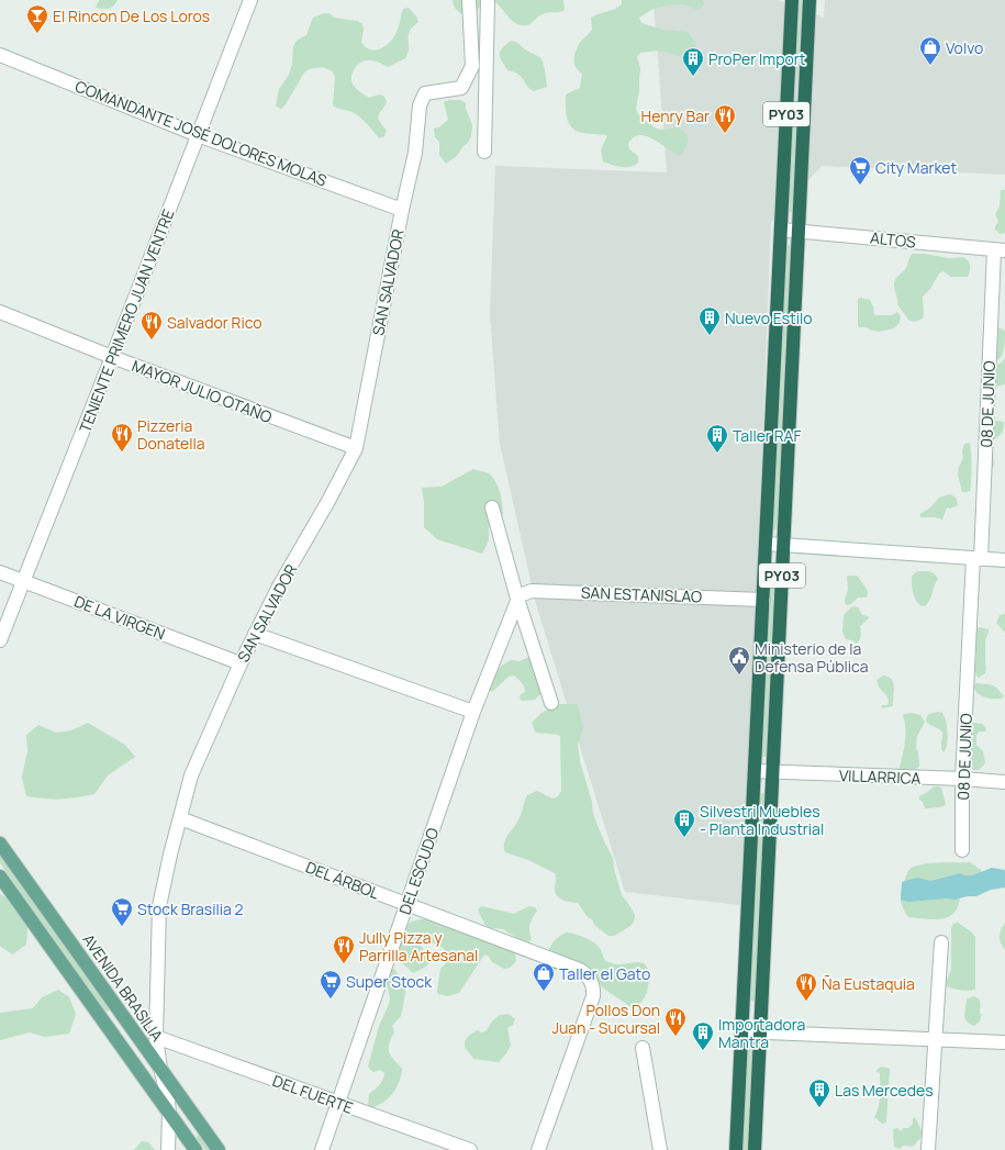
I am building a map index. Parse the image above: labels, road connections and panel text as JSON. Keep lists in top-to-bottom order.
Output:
{
  "streets": {
    "highway": ["PY03"],
    "main road": ["AVENIDA BRASILIA"],
    "street": [
      "COMANDANTE JOSÉ DOLORES MOLAS",
      "ALTOS",
      "SAN SALVADOR",
      "TENIENTE PRIMERO JUAN VENTRE",
      "MAYOR JULIO OTAÑO",
      "08 DE JUNIO",
      "SAN ESTANISLAO",
      "DE LA VIRGEN",
      "VILLARRICA",
      "DEL ESCUDO",
      "DEL ÁRBOL",
      "DEL FUERTE"
    ]
  },
  "crossings": [
    ["PY03", "ALTOS"],
    ["PY03", "SAN ESTANISLAO"],
    ["PY03", "VILLARRICA"],
    ["COMANDANTE JOSÉ DOLORES MOLAS", "SAN SALVADOR"],
    ["COMANDANTE JOSÉ DOLORES MOLAS", "TENIENTE PRIMERO JUAN VENTRE"],
    ["ALTOS", "08 DE JUNIO"],
    ["SAN SALVADOR", "MAYOR JULIO OTAÑO"],
    ["SAN SALVADOR", "DE LA VIRGEN"],
    ["SAN SALVADOR", "DEL ÁRBOL"],
    ["SAN SALVADOR", "AVENIDA BRASILIA"],
    ["SAN SALVADOR", "DEL FUERTE"],
    ["TENIENTE PRIMERO JUAN VENTRE", "MAYOR JULIO OTAÑO"],
    ["TENIENTE PRIMERO JUAN VENTRE", "DE LA VIRGEN"],
    ["08 DE JUNIO", "VILLARRICA"],
    ["SAN ESTANISLAO", "DEL ESCUDO"],
    ["DEL ESCUDO", "DEL ÁRBOL"],
    ["DEL ESCUDO", "DEL FUERTE"]
  ],
  "places": {
    "bar": ["El Rincon De Los Loros"],
    "shop": ["Volvo", "Taller el Gato"],
    "building": [
      "ProPer Import",
      "Nuevo Estilo",
      "Taller RAF",
      "Silvestri Muebles - Planta Industrial",
      "Importadora Mantra",
      "Las Mercedes"
    ],
    "restaurant": [
      "Henry Bar",
      "Salvador Rico",
      "Pizzeria Donatella",
      "Jully Pizza y Parrilla Artesanal",
      "Ña Eustaquia",
      "Pollos Don Juan - Sucursal"
    ],
    "supermarket": ["City Market", "Stock Brasilia 2", "Super Stock"],
    "public building": ["Ministerio de la Defensa Pública"]
  }
}
